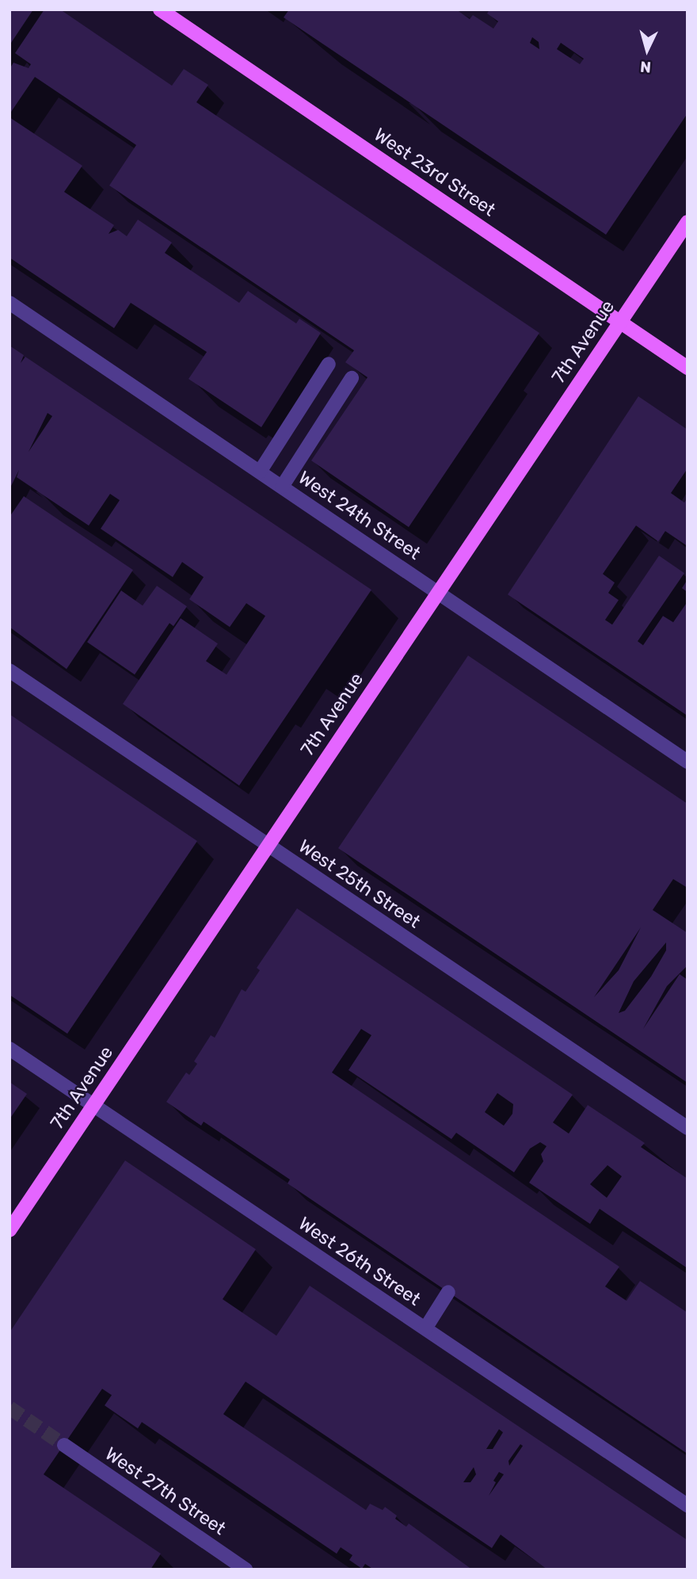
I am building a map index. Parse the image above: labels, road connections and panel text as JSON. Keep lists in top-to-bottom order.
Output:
{
  "streets": {
    "main road": ["West 23rd Street", "7th Avenue"],
    "street": [
      "West 24th Street",
      "West 25th Street",
      "West 26th Street",
      "West 27th Street"
    ]
  },
  "crossings": [
    ["West 23rd Street", "7th Avenue"],
    ["7th Avenue", "West 24th Street"],
    ["7th Avenue", "West 25th Street"],
    ["7th Avenue", "West 26th Street"]
  ],
  "north": "bottom"
}
